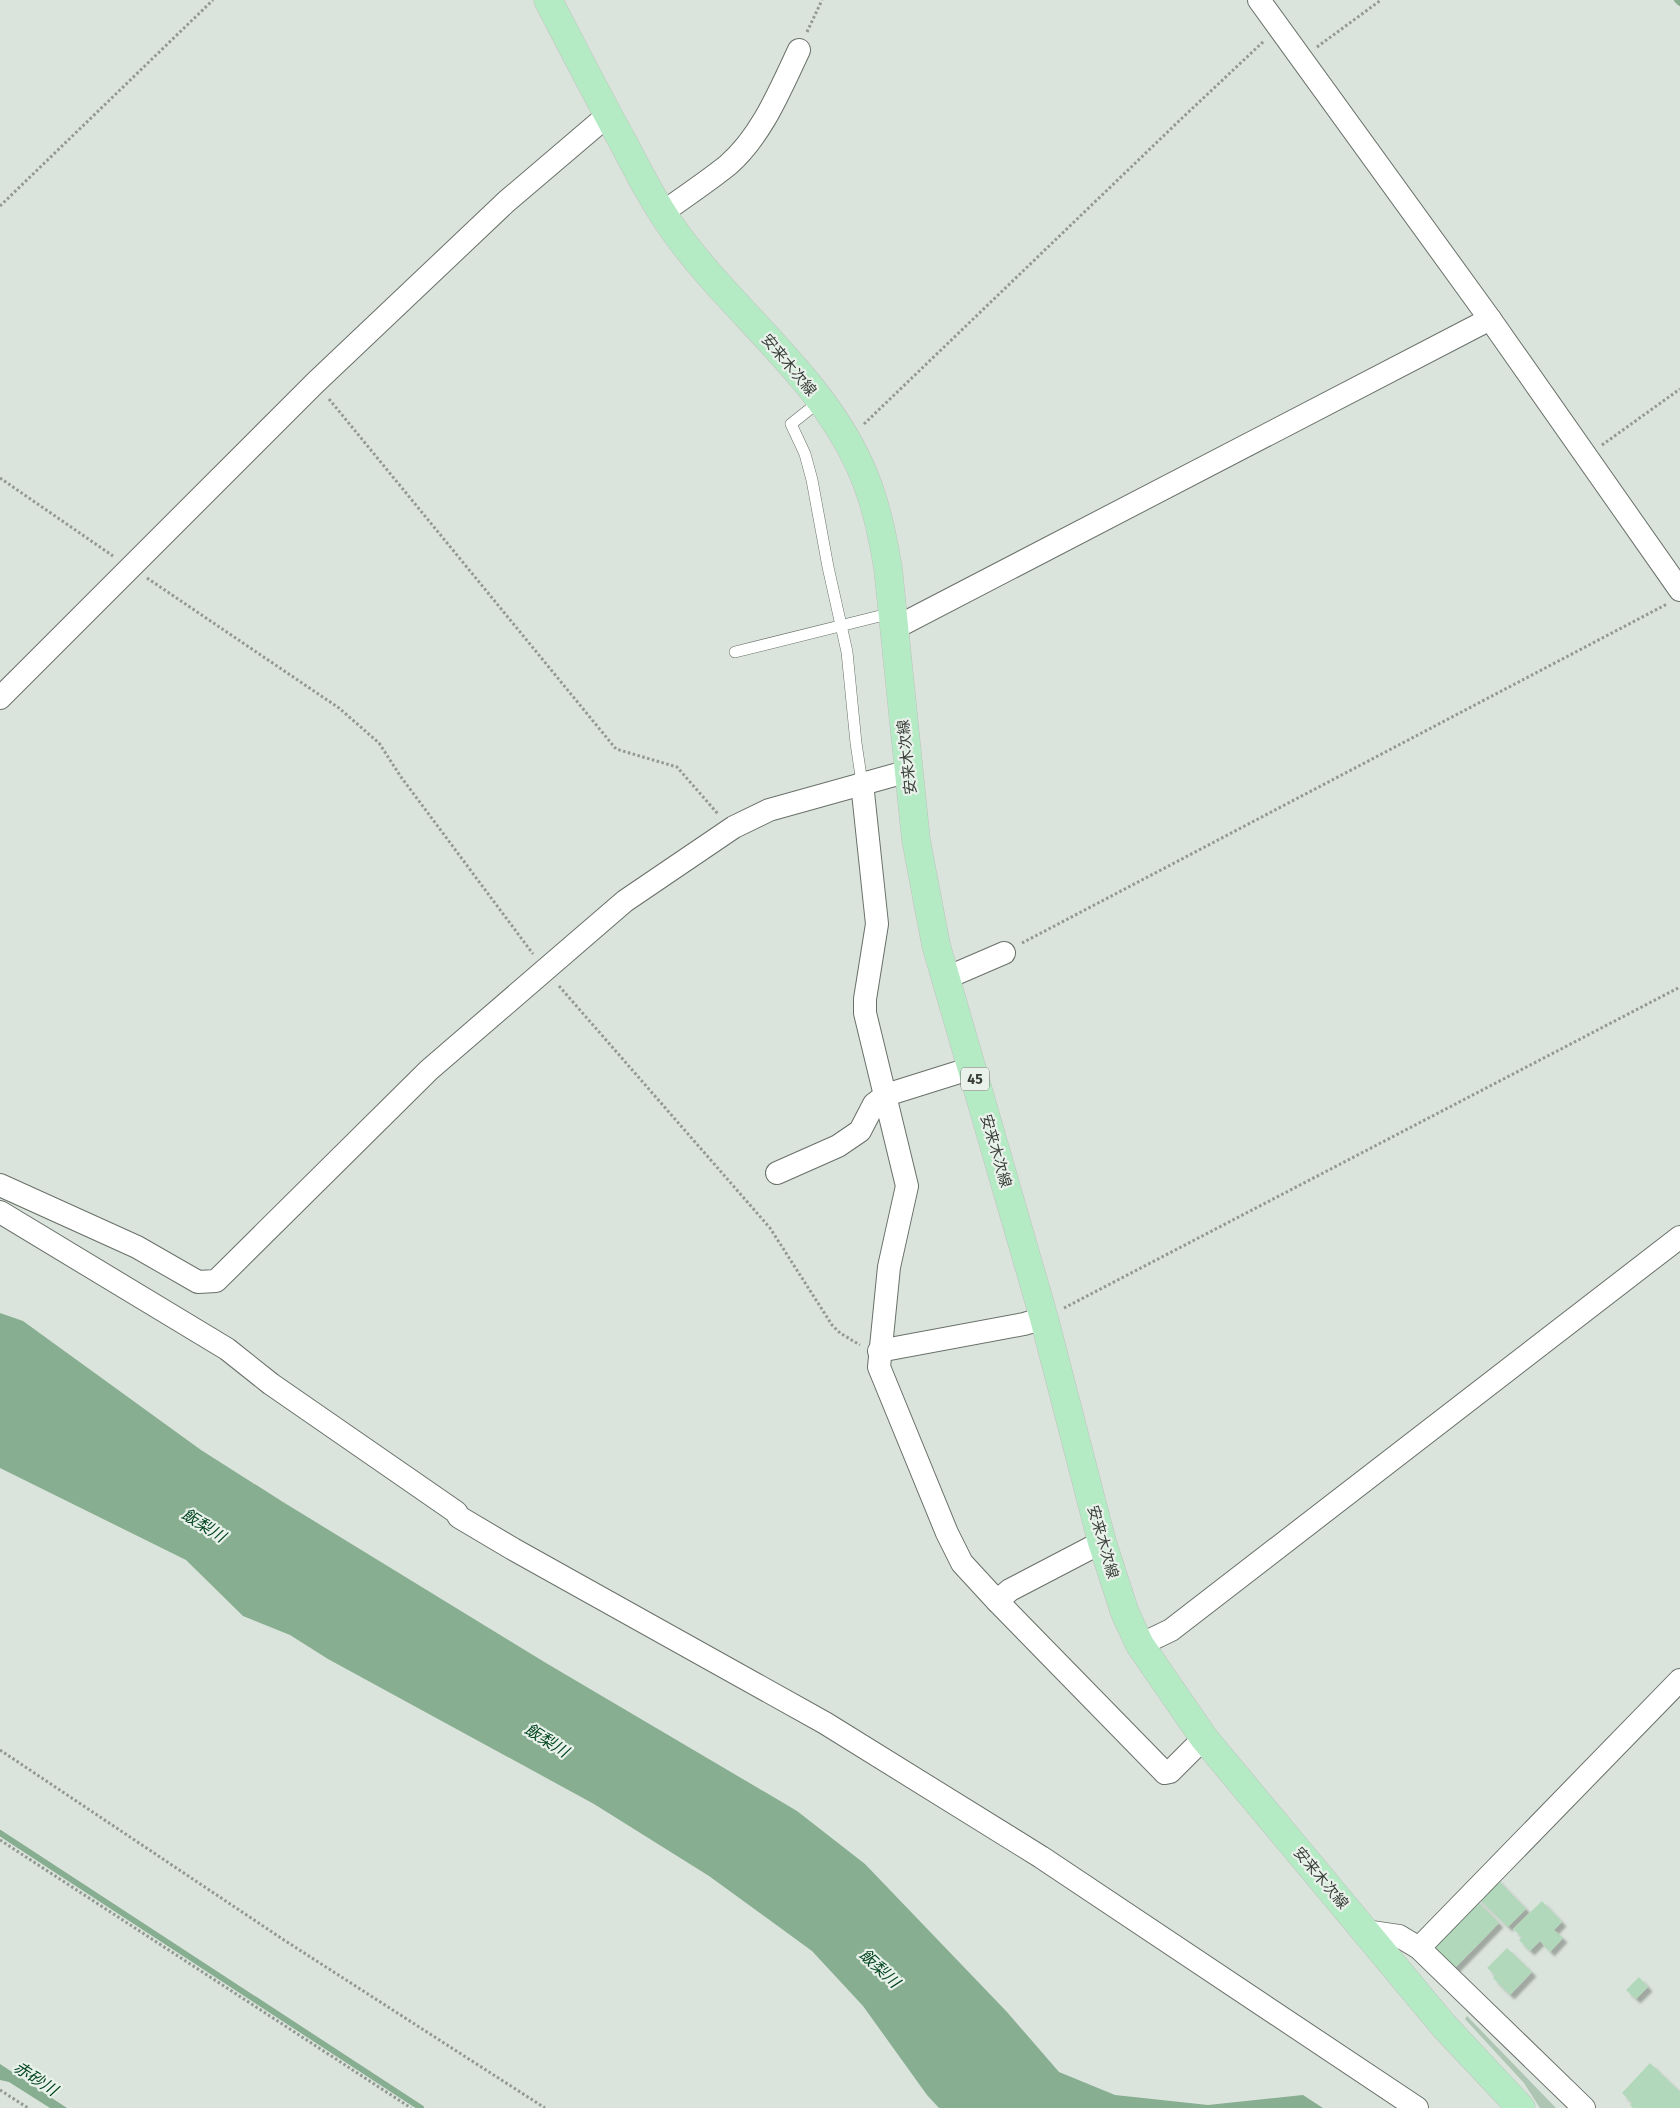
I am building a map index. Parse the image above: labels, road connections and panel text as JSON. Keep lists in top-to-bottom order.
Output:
{
  "streets": {
    "main road": ["安来木次線", "45"]
  },
  "water": ["飯梨川", "赤砂川"]
}
